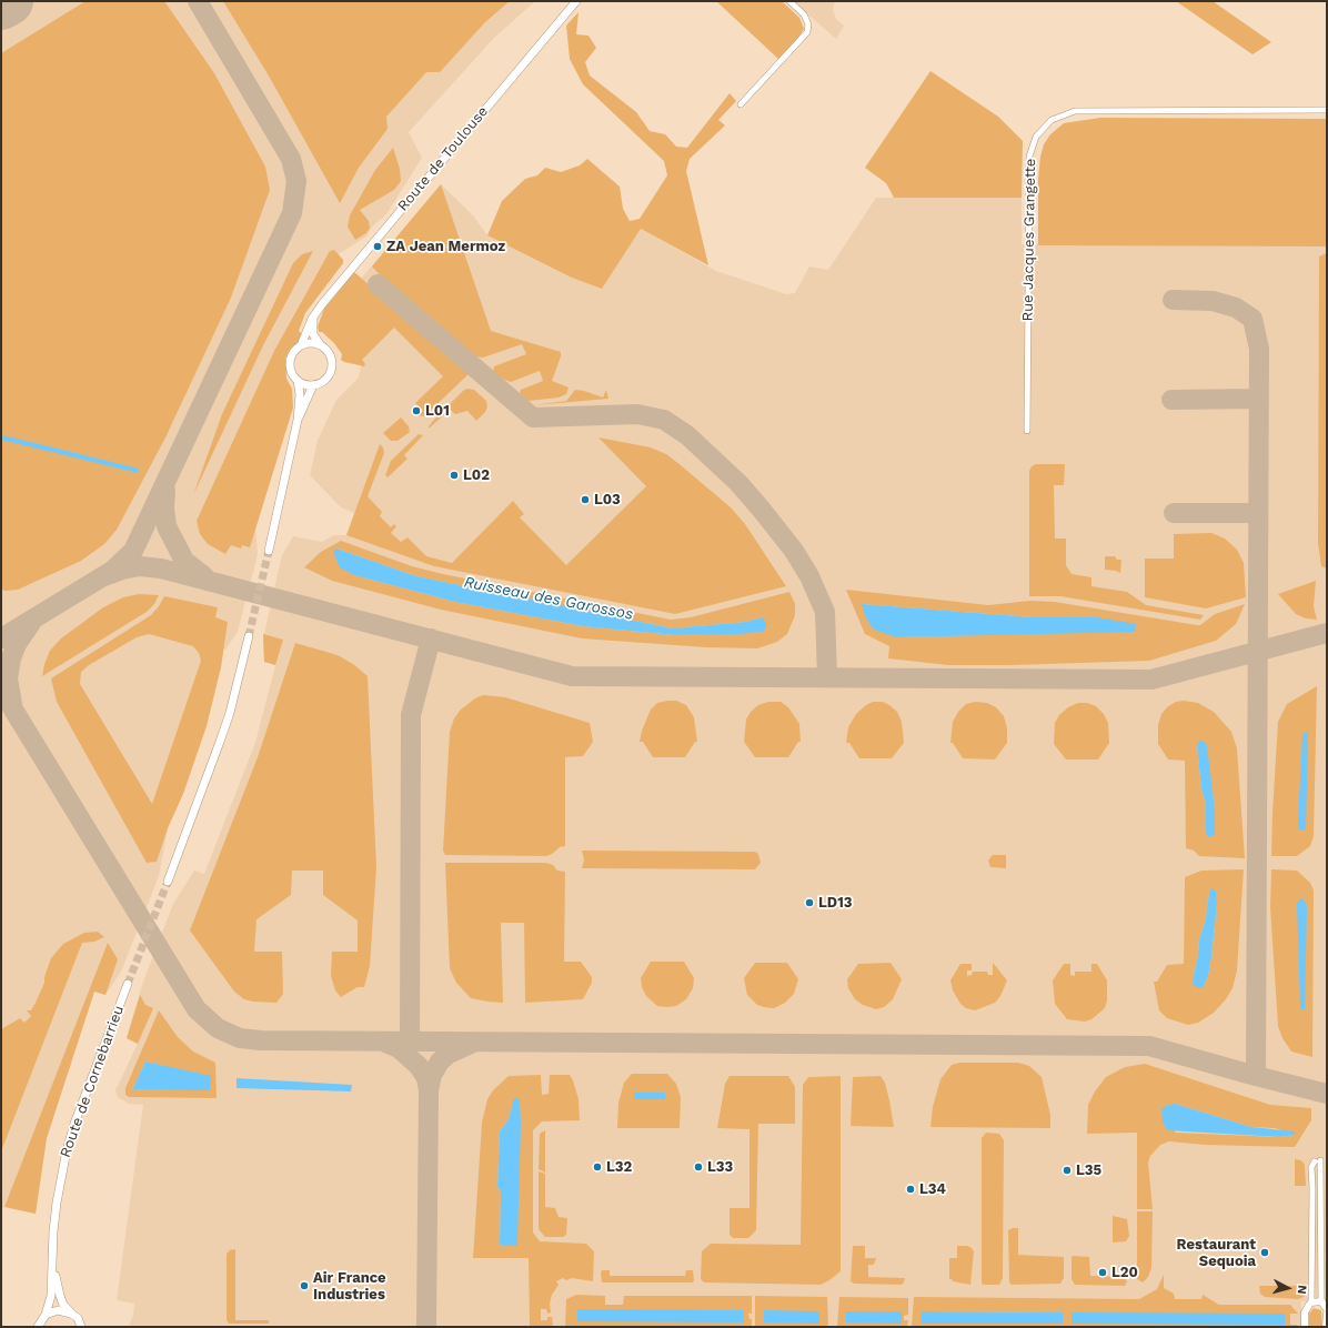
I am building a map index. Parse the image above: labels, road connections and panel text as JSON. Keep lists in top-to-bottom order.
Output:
{
  "streets": {
    "main road": ["Route de Toulouse", "Route de Cornebarrieu"],
    "street": ["Rue Jacques Grangette"]
  },
  "water": ["Ruisseau des Garossos"],
  "places": [
    "ZA Jean Mermoz",
    "L01",
    "L02",
    "L03",
    "LD13",
    "L32",
    "L33",
    "L35",
    "L34",
    "Restaurant Sequoia",
    "L20",
    "Air France Industries"
  ],
  "north": "right"
}
